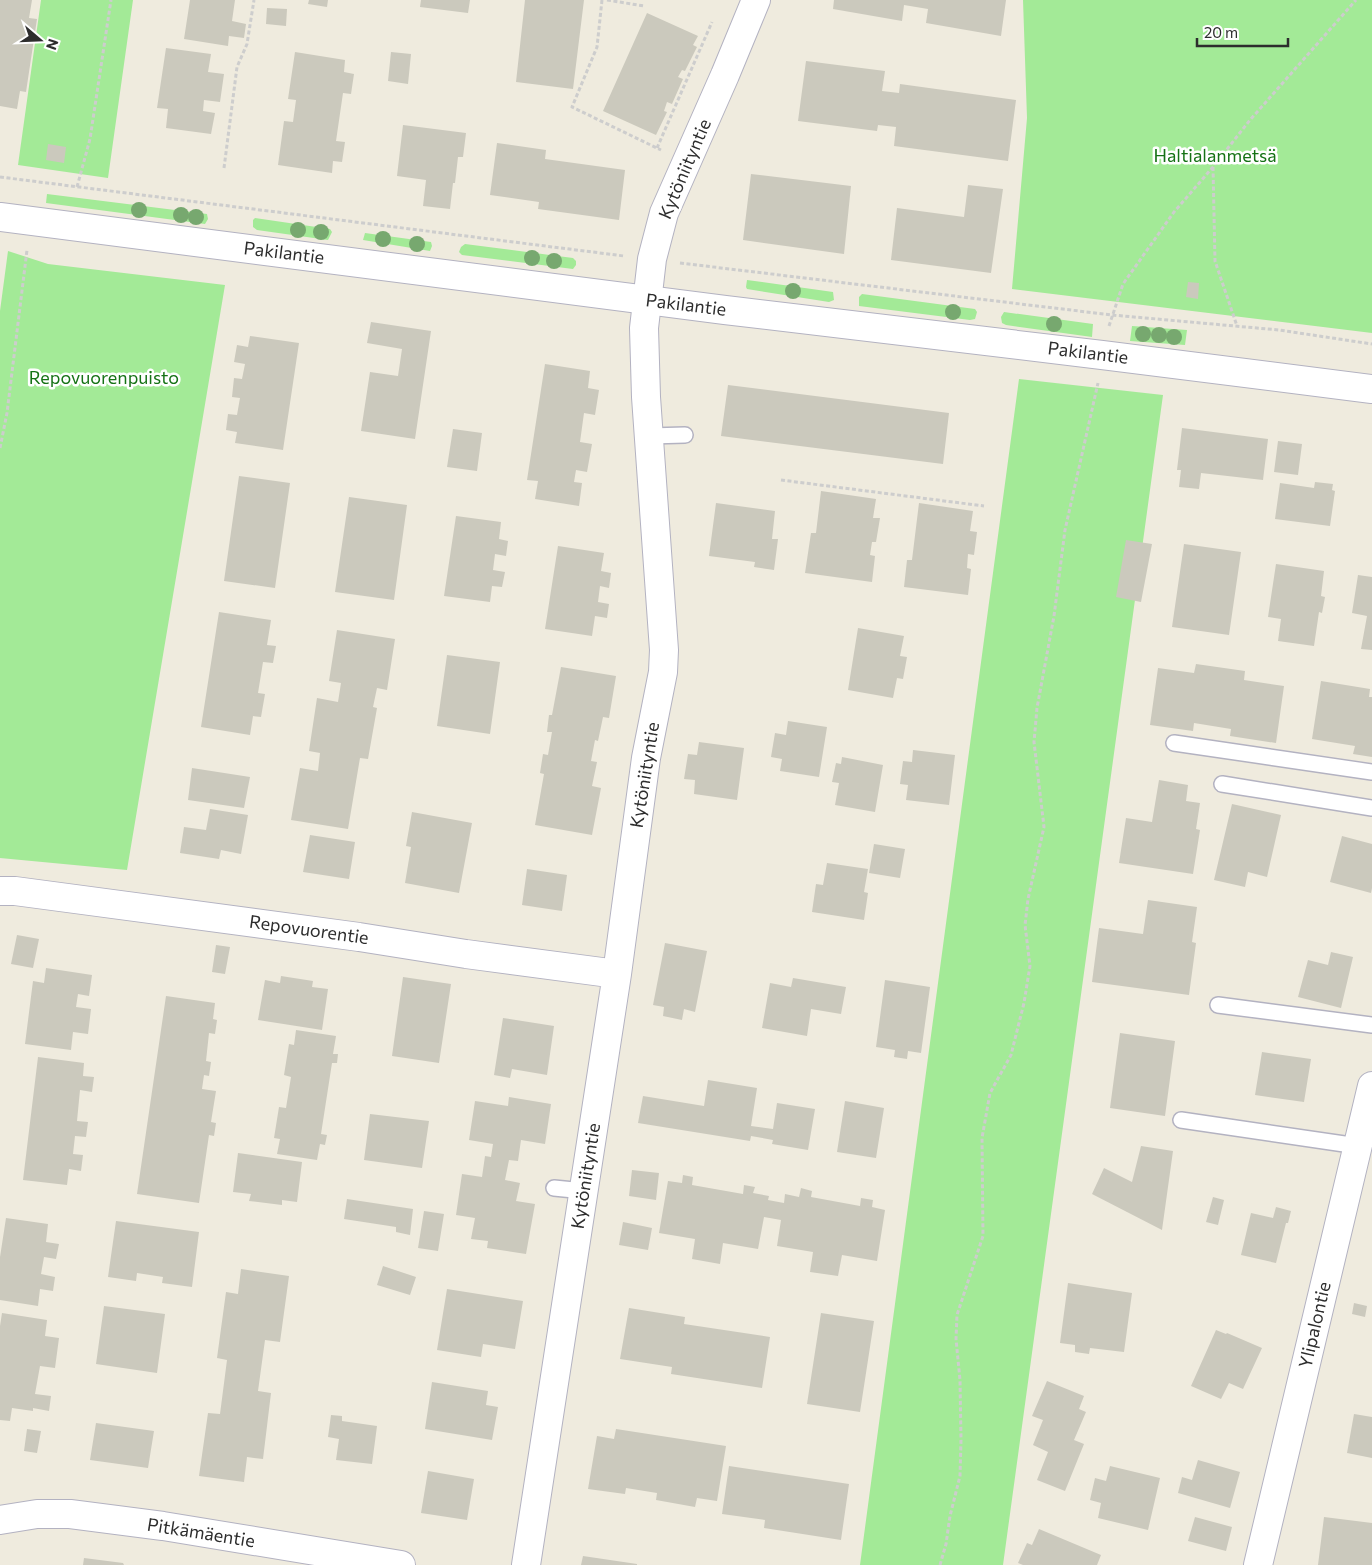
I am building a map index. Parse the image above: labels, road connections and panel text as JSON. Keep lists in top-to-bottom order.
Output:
{
  "streets": {
    "street": [
      "Kytöniityntie",
      "Pakilantie",
      "Repovuorentie",
      "Ylipalontie",
      "Pitkämäentie"
    ]
  },
  "crossings": [
    ["Kytöniityntie", "Pakilantie"],
    ["Kytöniityntie", "Repovuorentie"]
  ],
  "parks": ["Haltialanmetsä", "Repovuorenpuisto"],
  "scale_bar": "20 m",
  "north": "right"
}
